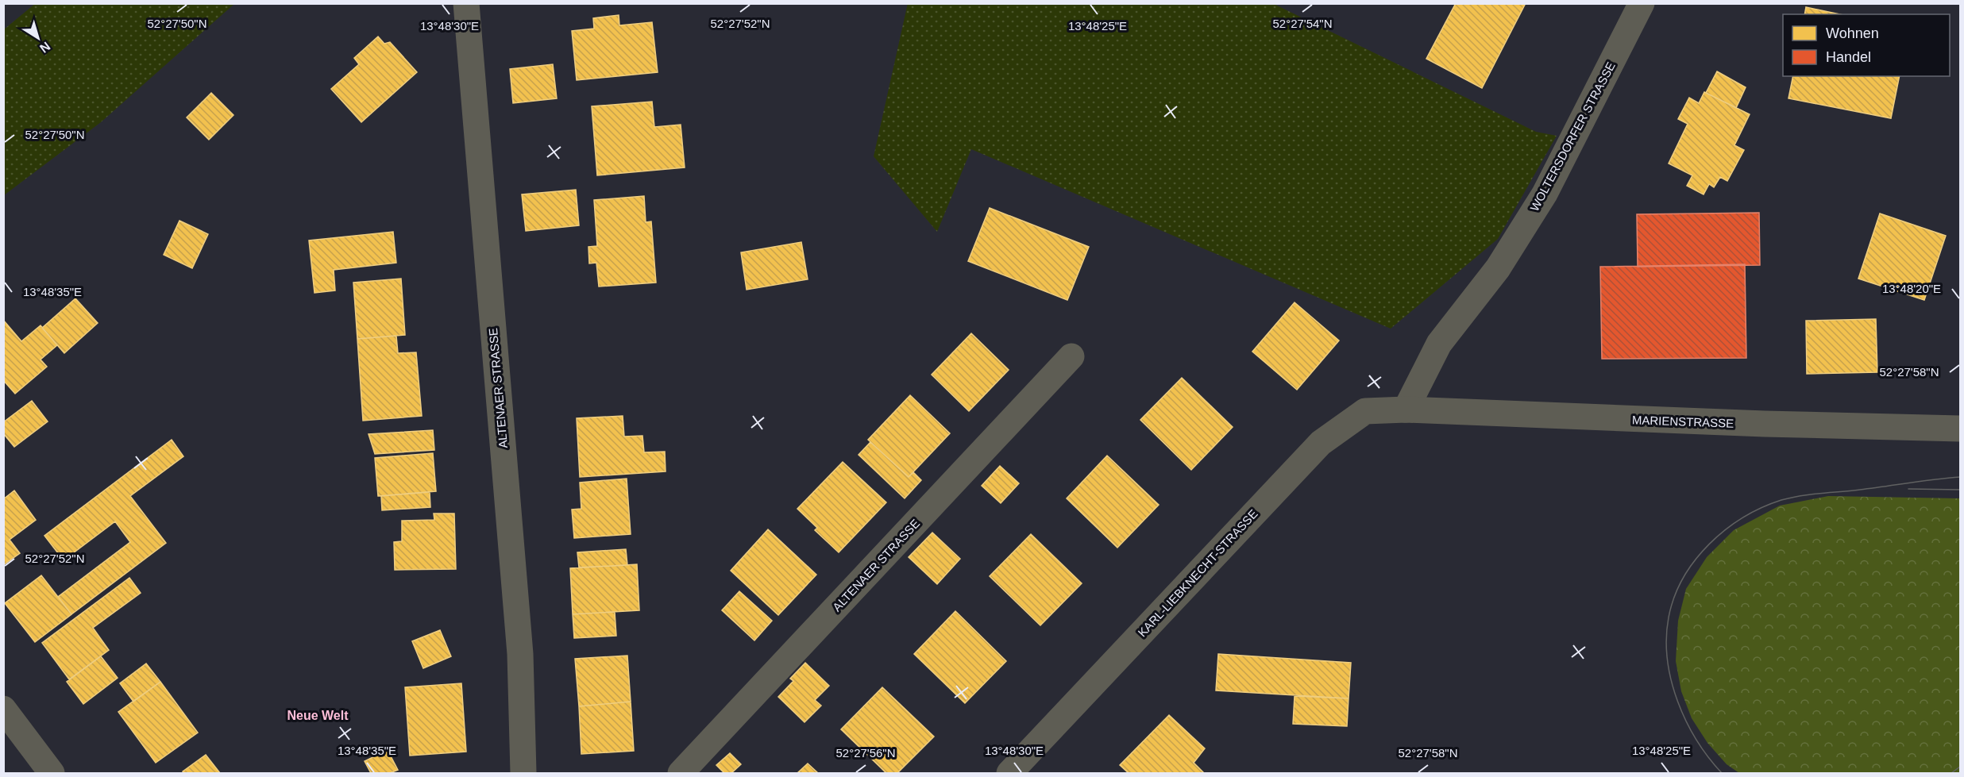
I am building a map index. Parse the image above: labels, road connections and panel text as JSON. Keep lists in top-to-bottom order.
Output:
{
  "streets": {
    "street": [
      "WOLTERSDORFER STRASSE",
      "ALTENAER STRASSE",
      "MARIENSTRASSE",
      "KARL-LIEBKNECHT-STRASSE"
    ]
  },
  "crossings": [
    ["WOLTERSDORFER STRASSE", "MARIENSTRASSE"],
    ["WOLTERSDORFER STRASSE", "KARL-LIEBKNECHT-STRASSE"],
    ["MARIENSTRASSE", "KARL-LIEBKNECHT-STRASSE"]
  ],
  "districts": ["Neue Welt"],
  "legend": ["Wohnen", "Handel"],
  "north": "bottom right",
  "coordinates": [
    "52°27'50\"N",
    "52°27'52\"N",
    "52°27'54\"N",
    "13°48'30\"E",
    "13°48'25\"E",
    "13°48'20\"E",
    "13°48'35\"E",
    "52°27'58\"N",
    "52°27'56\"N"
  ]
}
